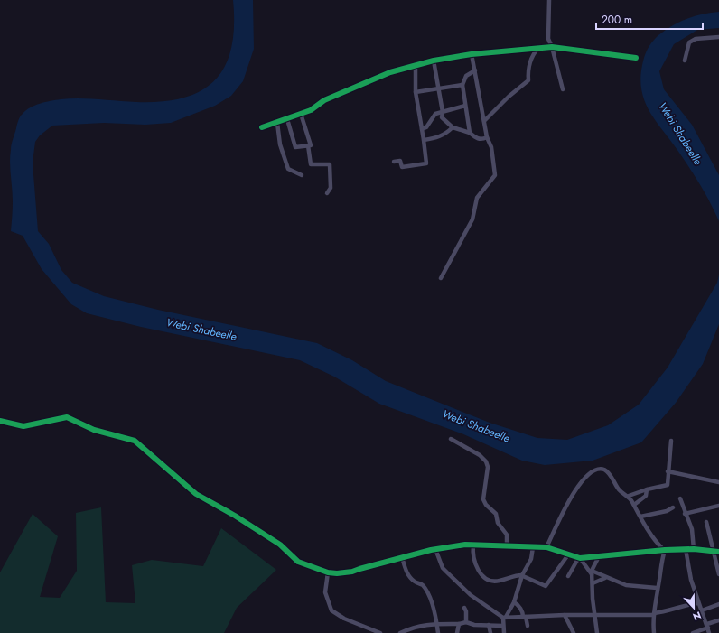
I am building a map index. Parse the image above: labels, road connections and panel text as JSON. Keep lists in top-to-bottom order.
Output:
{
  "water": ["Webi Shabeelle"],
  "scale_bar": "200 m",
  "north": "bottom"
}
